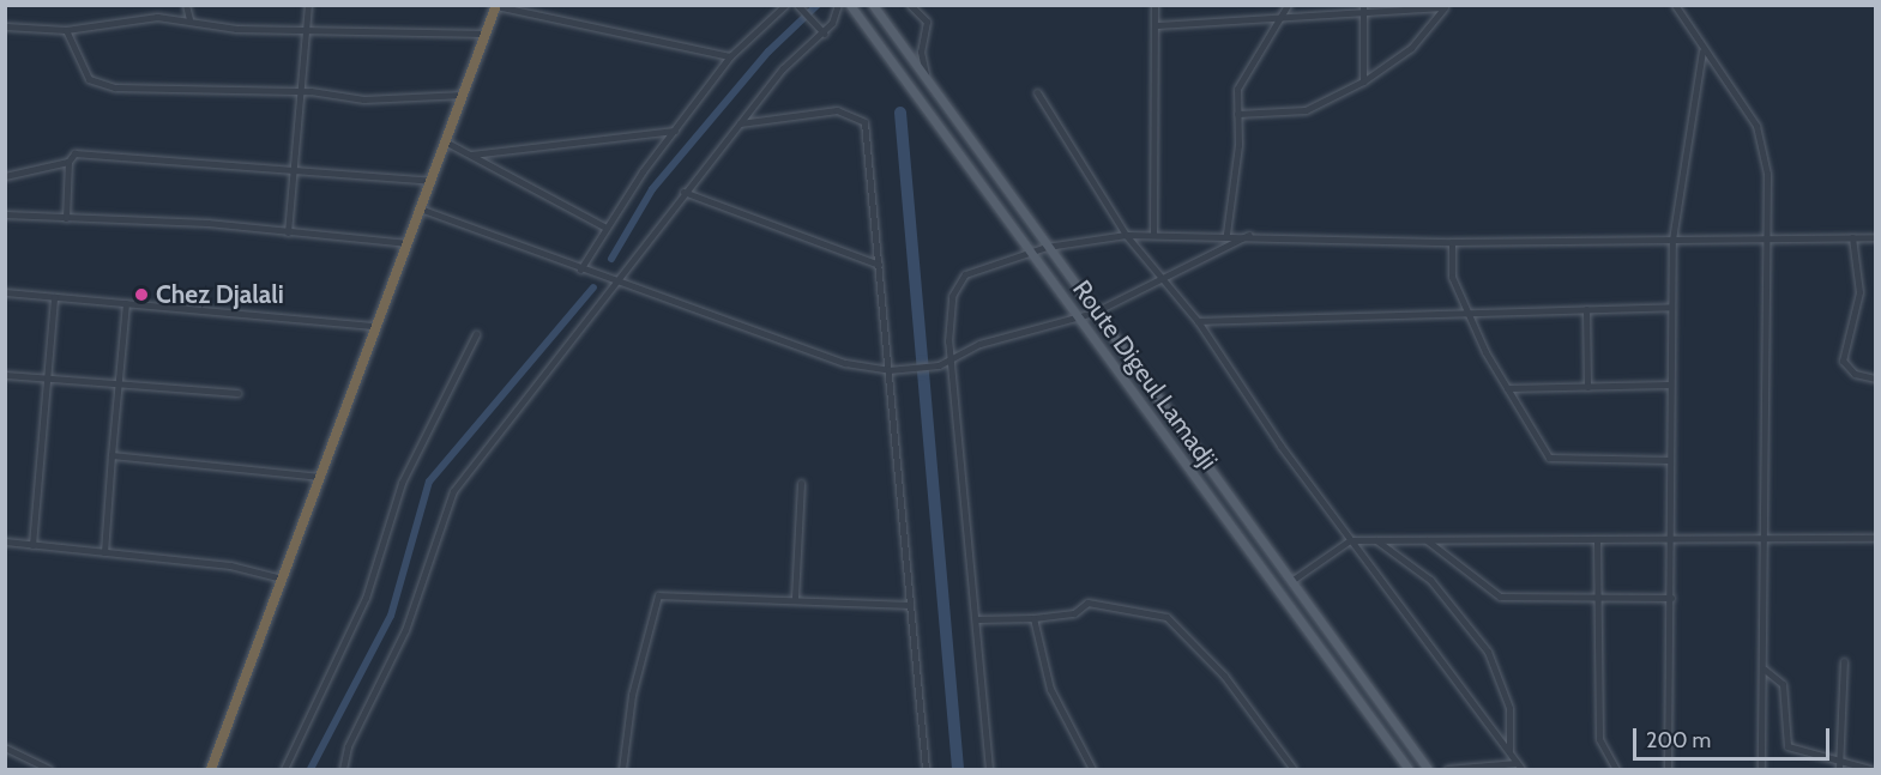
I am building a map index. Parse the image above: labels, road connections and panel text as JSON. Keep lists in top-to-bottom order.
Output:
{
  "streets": {
    "main road": ["Route Digeul Lamadji"]
  },
  "places": ["Chez Djalali"],
  "scale_bar": "200 m"
}
